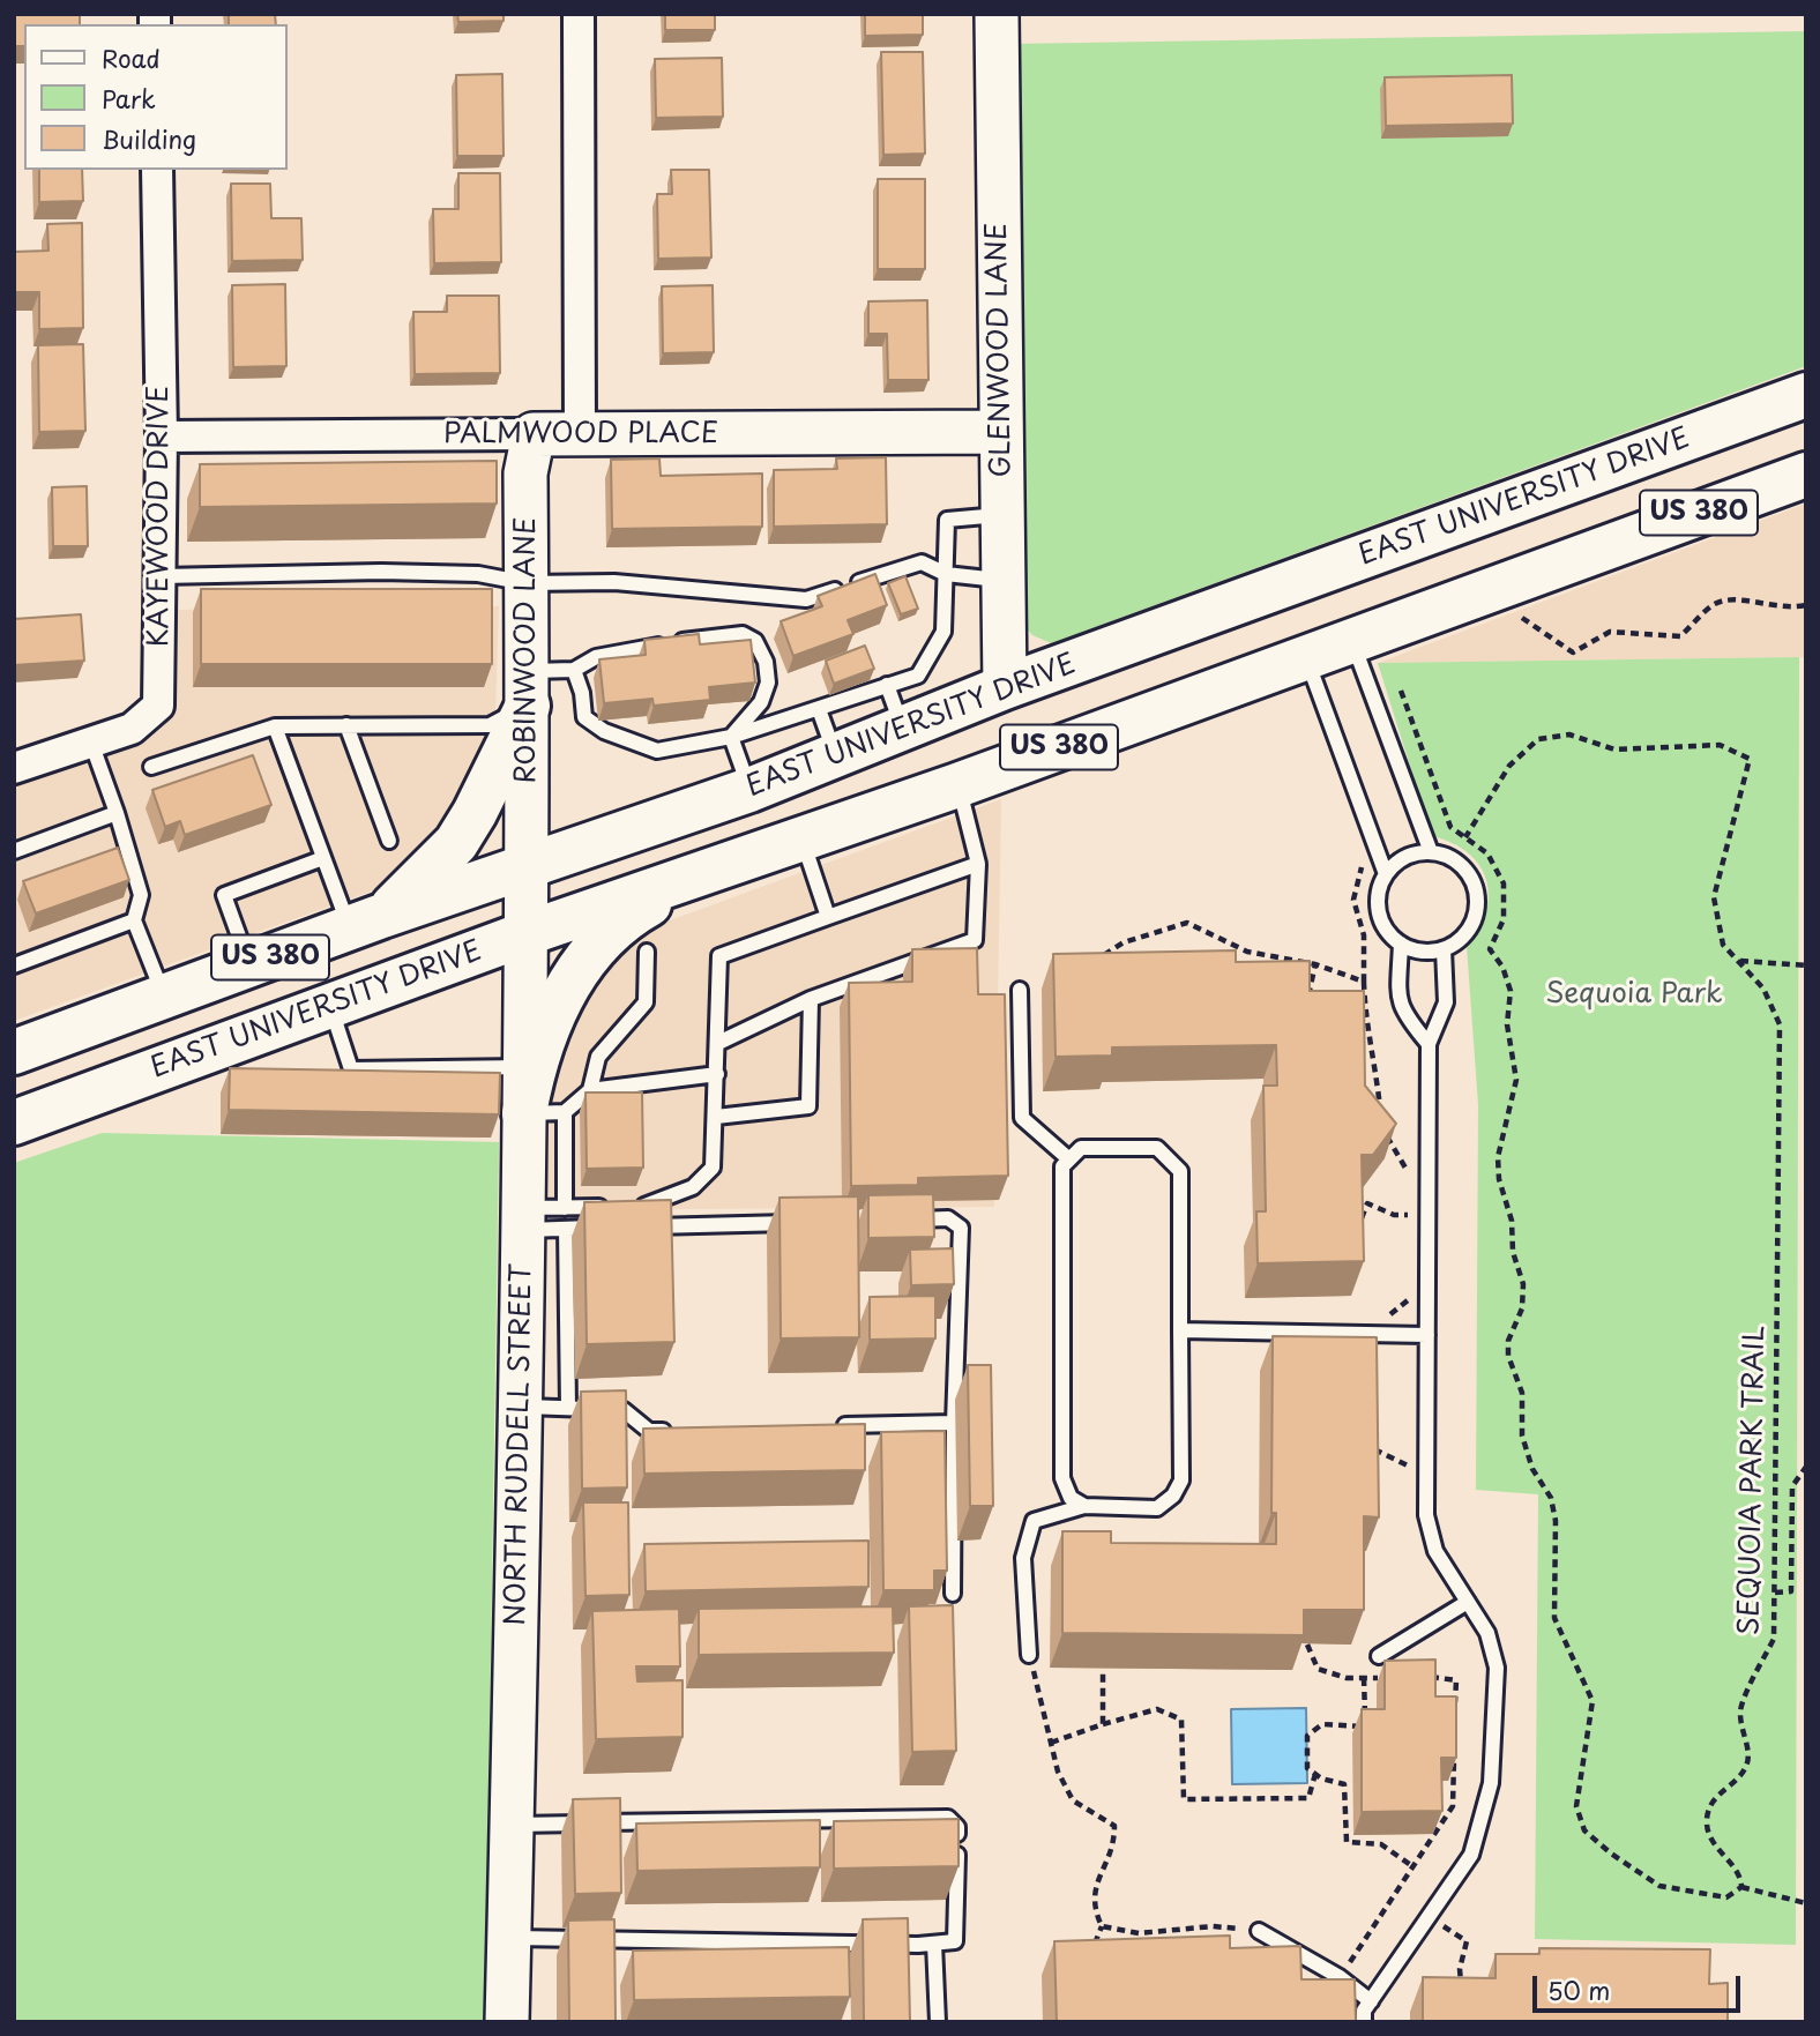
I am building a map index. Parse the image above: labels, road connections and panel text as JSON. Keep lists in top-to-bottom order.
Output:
{
  "streets": {
    "main road": ["EAST UNIVERSITY DRIVE", "US 380"],
    "street": [
      "GLENWOOD LANE",
      "PALMWOOD PLACE",
      "KAYEWOOD DRIVE",
      "ROBINWOOD LANE",
      "NORTH RUDDELL STREET"
    ],
    "path": ["SEQUOIA PARK TRAIL"]
  },
  "crossings": [
    ["GLENWOOD LANE", "PALMWOOD PLACE"],
    ["GLENWOOD LANE", "EAST UNIVERSITY DRIVE"],
    ["PALMWOOD PLACE", "KAYEWOOD DRIVE"],
    ["PALMWOOD PLACE", "ROBINWOOD LANE"],
    ["EAST UNIVERSITY DRIVE", "ROBINWOOD LANE"],
    ["EAST UNIVERSITY DRIVE", "NORTH RUDDELL STREET"],
    ["ROBINWOOD LANE", "NORTH RUDDELL STREET"]
  ],
  "parks": ["Sequoia Park"],
  "legend": ["Road", "Park", "Building"],
  "scale_bar": "50 m"
}
